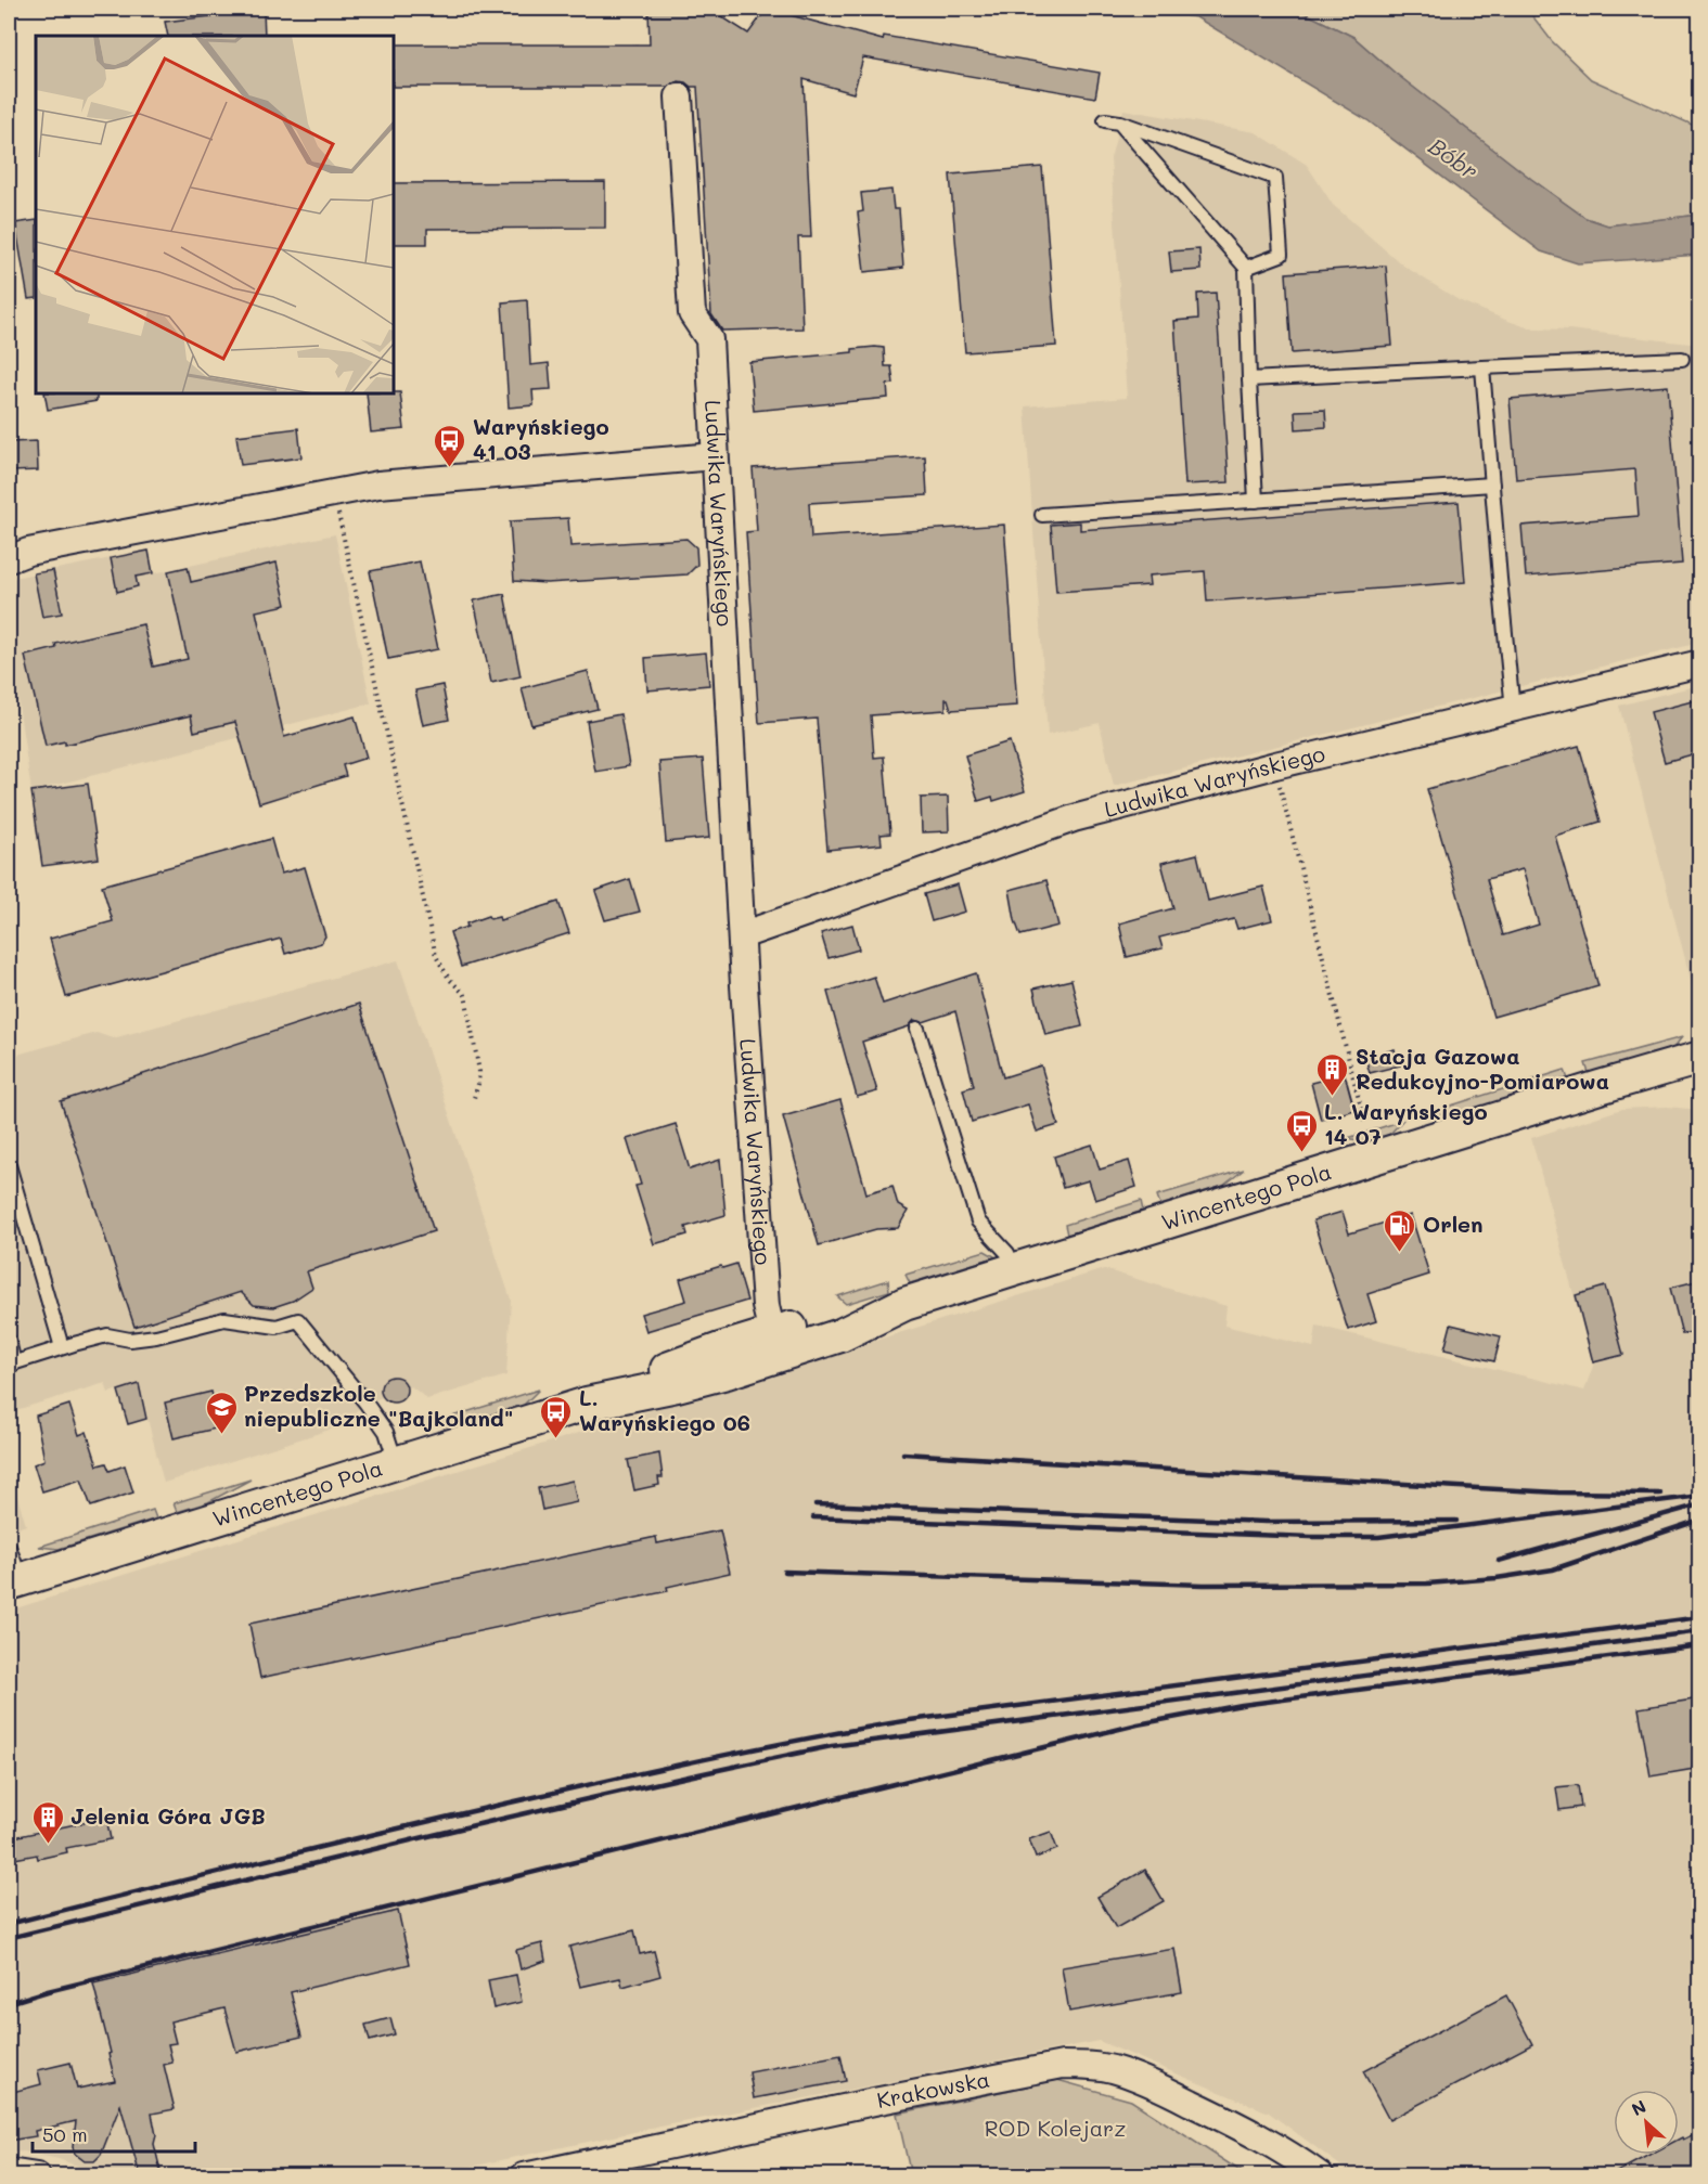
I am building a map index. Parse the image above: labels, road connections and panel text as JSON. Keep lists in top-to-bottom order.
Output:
{
  "streets": {
    "street": ["Ludwika Waryńskiego", "Wincentego Pola", "Krakowska"]
  },
  "crossings": [
    ["Ludwika Waryńskiego", "Wincentego Pola"]
  ],
  "water": ["Bóbr"],
  "parks": ["ROD Kolejarz"],
  "places": {
    "bus stop": ["Waryńskiego 41 03", "L. Waryńskiego 14 07", "L. Waryńskiego 06"],
    "building": ["Stacja Gazowa Redukcyjno-Pomiarowa", "Jelenia Góra JGB"],
    "fuel station": ["Orlen"],
    "school or university": ["Przedszkole niepubliczne \"Bajkoland\""]
  },
  "scale_bar": "50 m",
  "north": "top left"
}
